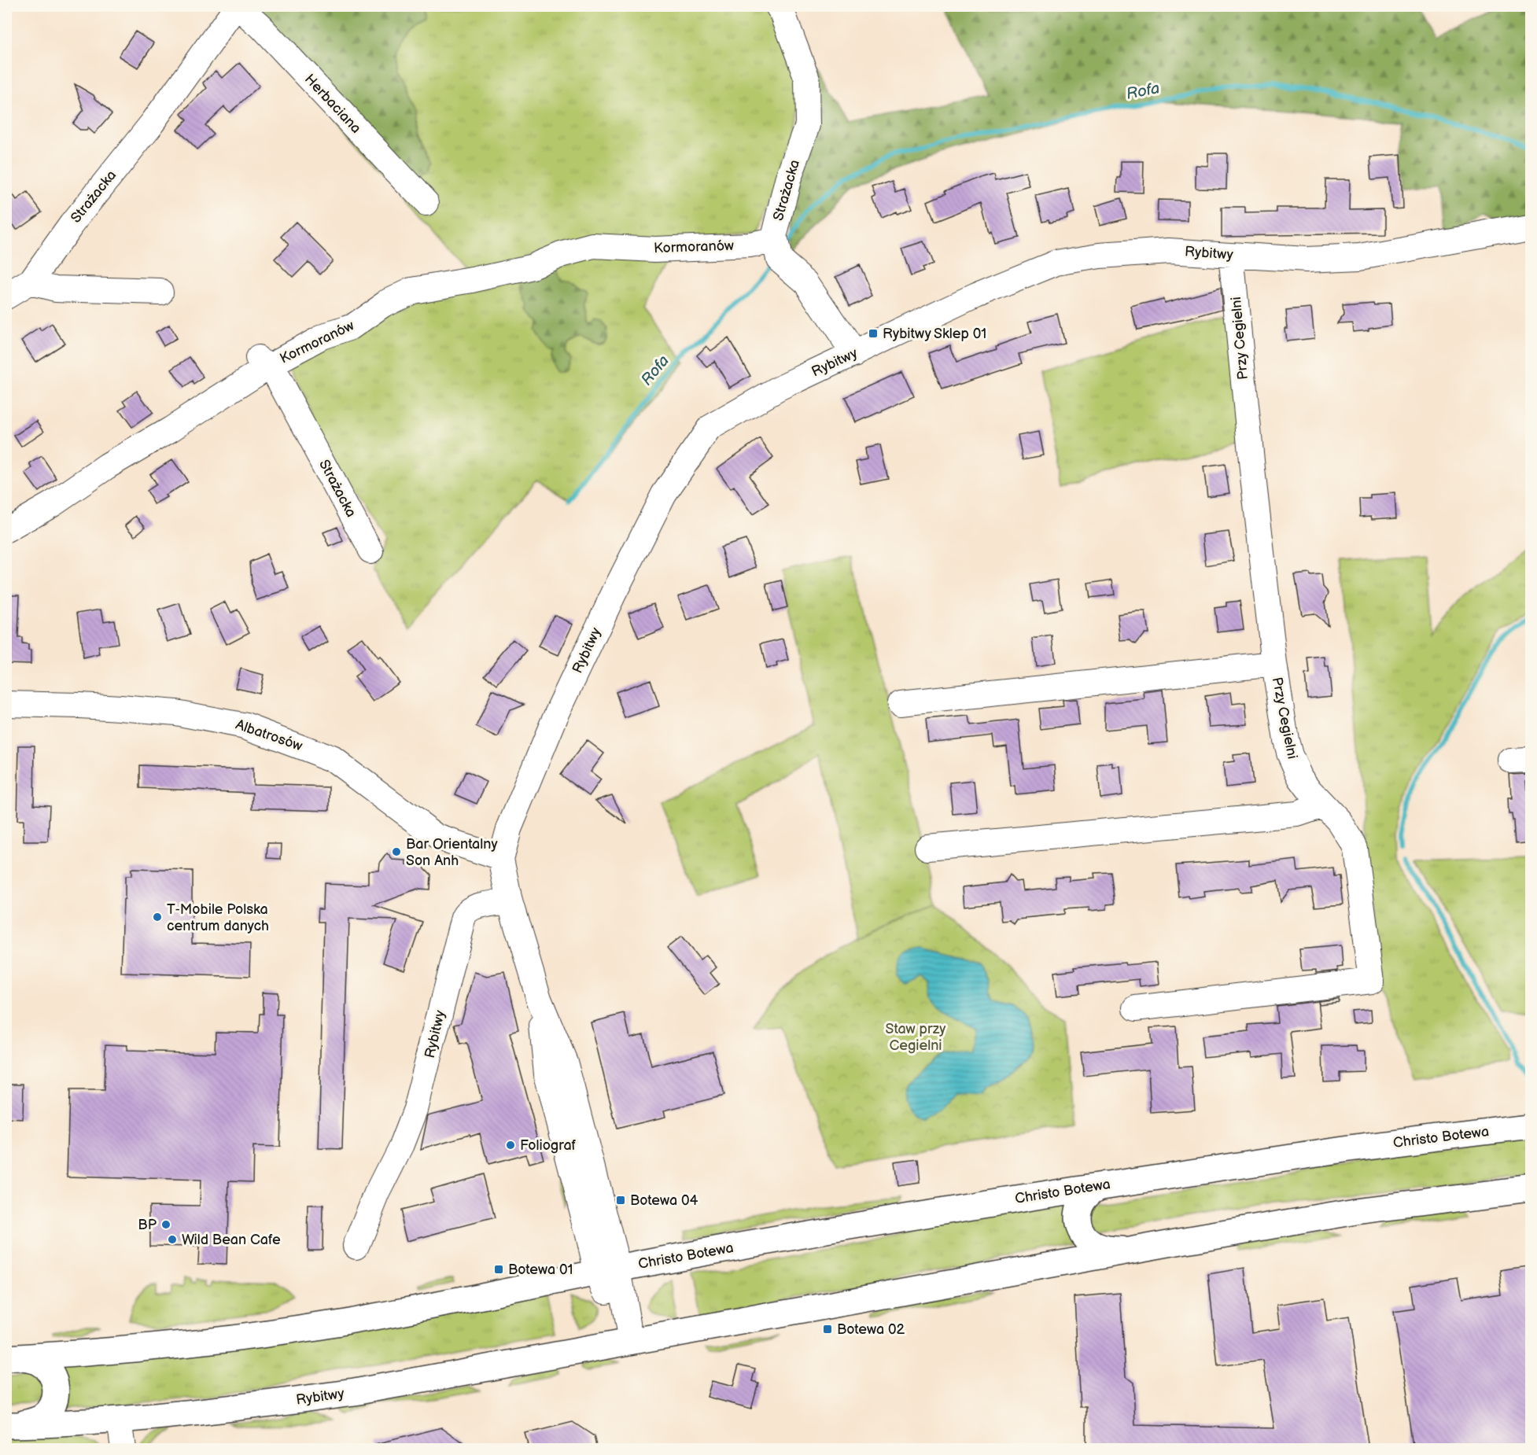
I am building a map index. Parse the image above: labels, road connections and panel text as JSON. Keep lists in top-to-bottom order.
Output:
{
  "streets": {
    "main road": ["Rybitwy", "Christo Botewa"],
    "street": [
      "Herbaciana",
      "Strażacka",
      "Kormoranów",
      "Przy Cegielni",
      "Albatrosów"
    ]
  },
  "crossings": [
    ["Herbaciana", "Strażacka"],
    ["Strażacka", "Kormoranów"],
    ["Strażacka", "Rybitwy"],
    ["Rybitwy", "Przy Cegielni"],
    ["Rybitwy", "Albatrosów"],
    ["Rybitwy", "Christo Botewa"]
  ],
  "water": ["Rofa"],
  "parks": ["Staw przy Cegielni"],
  "places": {
    "transit": [
      "Rybitwy Sklep 01",
      "Botewa 04",
      "Botewa 01",
      "Botewa 02"
    ],
    "other": [
      "Bar Orientalny Son Anh",
      "T‑Mobile Polska centrum danych",
      "Foliograf",
      "BP",
      "Wild Bean Cafe"
    ]
  }
}
